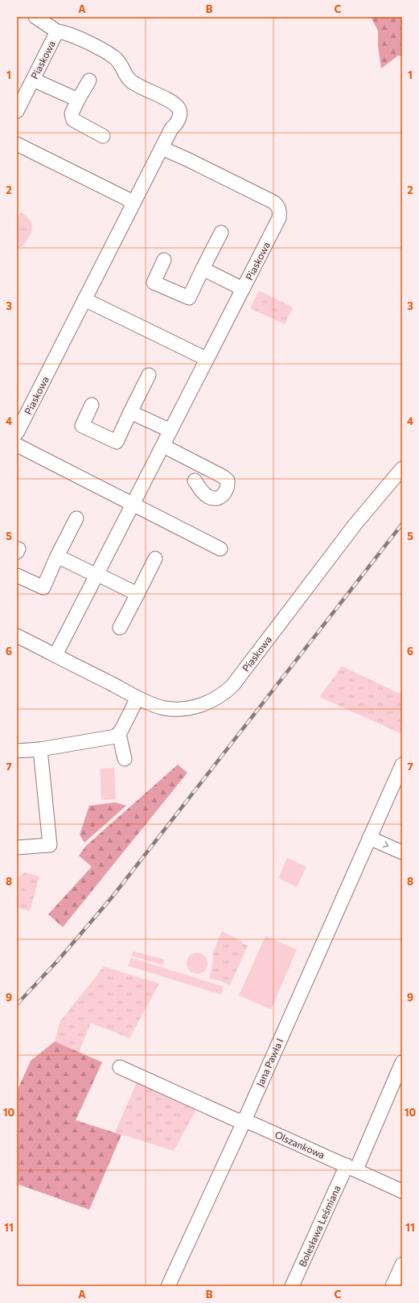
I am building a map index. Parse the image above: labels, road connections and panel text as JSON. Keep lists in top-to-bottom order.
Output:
{
  "streets": {
    "street": [
      "Piaskowa",
      "Jana Pawła I",
      "Olszankowa",
      "Bolesława Leśmiana"
    ]
  },
  "crossings": [
    ["Jana Pawła I", "Olszankowa"],
    ["Olszankowa", "Bolesława Leśmiana"]
  ],
  "grid": {
    "columns": ["A", "B", "C"],
    "rows": [
      "1",
      "2",
      "3",
      "4",
      "5",
      "6",
      "7",
      "8",
      "9",
      "10",
      "11"
    ]
  }
}
